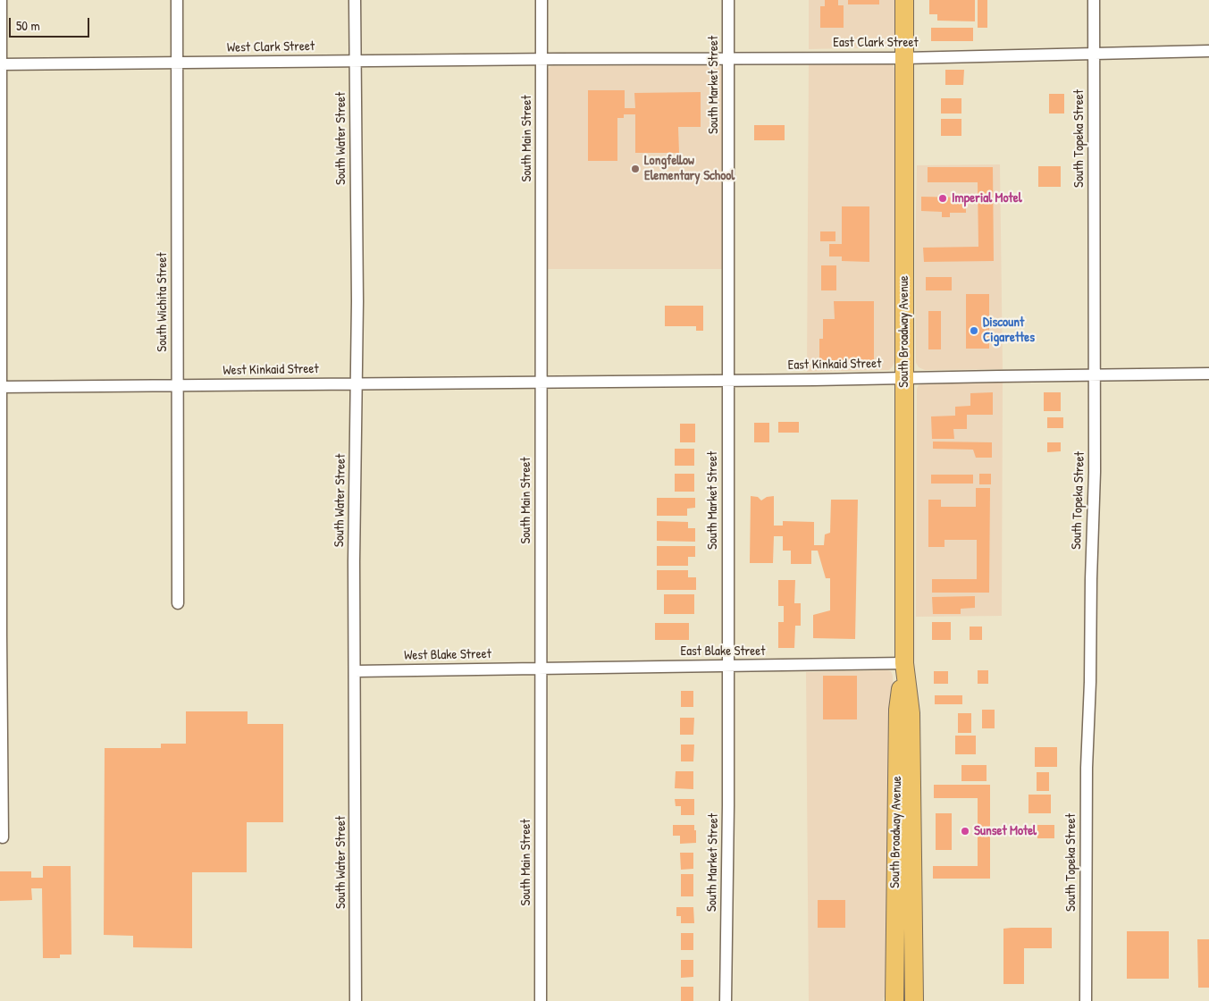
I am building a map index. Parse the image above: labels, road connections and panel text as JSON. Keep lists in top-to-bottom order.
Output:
{
  "streets": {
    "main road": ["South Broadway Avenue"],
    "street": [
      "East Clark Street",
      "West Clark Street",
      "South Market Street",
      "South Water Street",
      "South Main Street",
      "South Topeka Street",
      "South Wichita Street",
      "East Kinkaid Street",
      "West Kinkaid Street",
      "East Blake Street",
      "West Blake Street"
    ]
  },
  "crossings": [
    ["East Clark Street", "West Clark Street"],
    ["East Clark Street", "South Market Street"],
    ["East Clark Street", "South Main Street"],
    ["East Clark Street", "South Topeka Street"],
    ["East Clark Street", "South Broadway Avenue"],
    ["West Clark Street", "South Water Street"],
    ["West Clark Street", "South Main Street"],
    ["West Clark Street", "South Wichita Street"],
    ["South Market Street", "East Kinkaid Street"],
    ["South Market Street", "East Blake Street"],
    ["South Water Street", "West Kinkaid Street"],
    ["South Water Street", "West Blake Street"],
    ["South Main Street", "East Kinkaid Street"],
    ["South Main Street", "West Kinkaid Street"],
    ["South Main Street", "East Blake Street"],
    ["South Main Street", "West Blake Street"],
    ["South Topeka Street", "East Kinkaid Street"],
    ["South Wichita Street", "West Kinkaid Street"],
    ["South Broadway Avenue", "East Kinkaid Street"],
    ["South Broadway Avenue", "East Blake Street"],
    ["East Kinkaid Street", "West Kinkaid Street"],
    ["East Blake Street", "West Blake Street"]
  ],
  "places": [
    "Longfellow Elementary School",
    "Imperial Motel",
    "Discount Cigarettes",
    "Sunset Motel"
  ],
  "scale_bar": "50 m"
}
